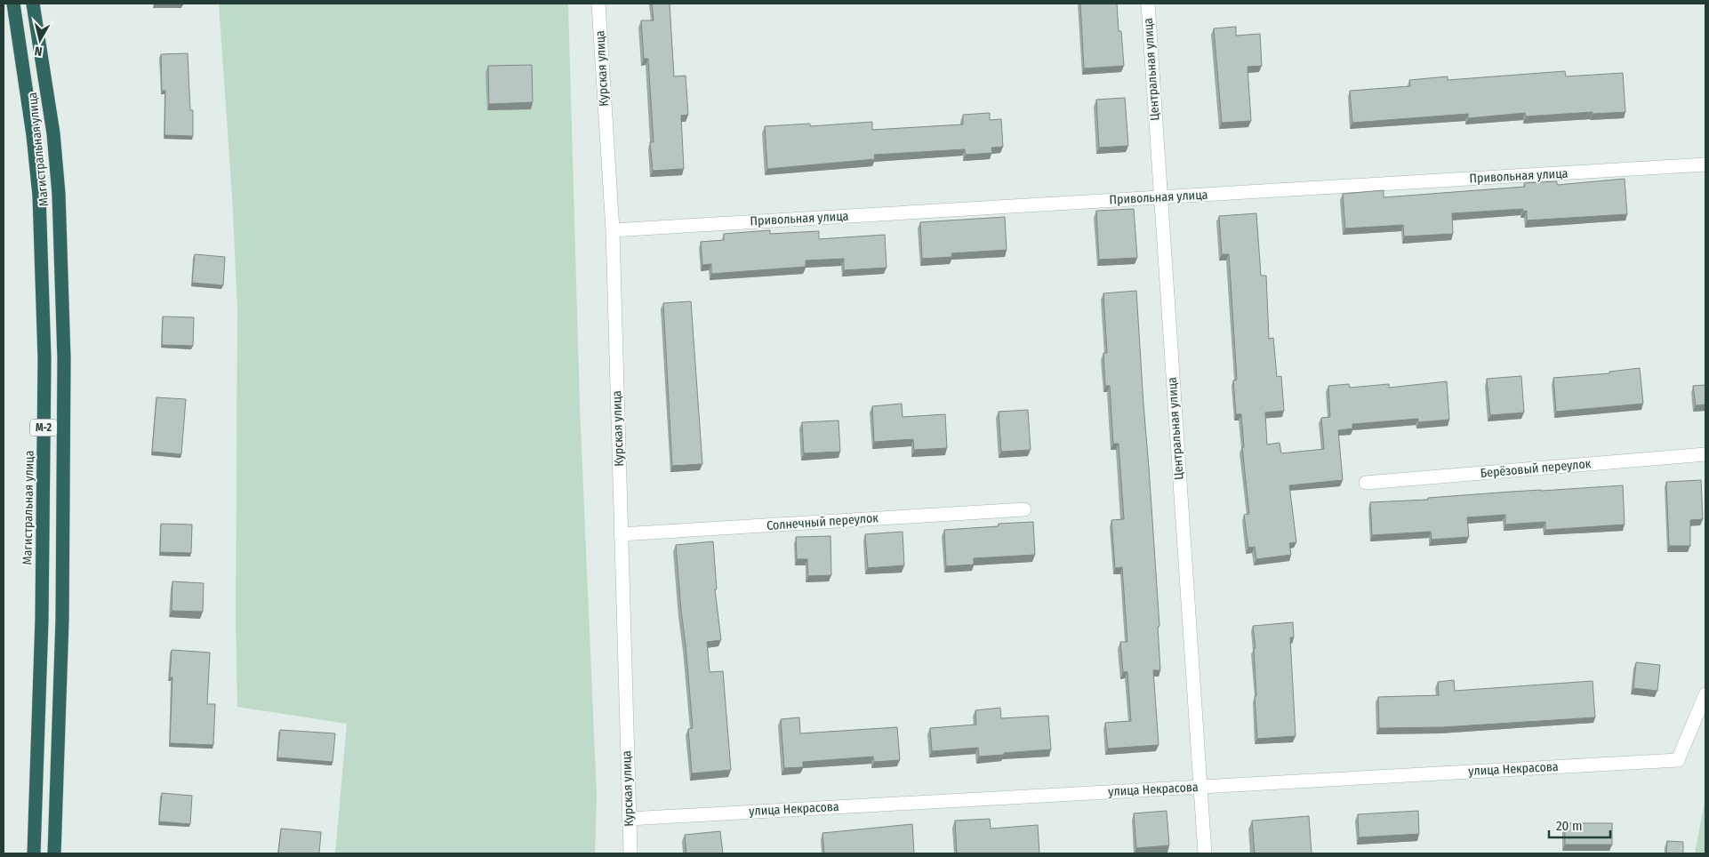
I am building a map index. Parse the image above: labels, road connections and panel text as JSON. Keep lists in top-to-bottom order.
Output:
{
  "streets": {
    "highway": ["Магистральная улица", "М-2"],
    "street": [
      "Курская улица",
      "Центральная улица",
      "Привольная улица",
      "Берёзовый переулок",
      "Солнечный переулок",
      "улица Некрасова"
    ]
  },
  "crossings": [
    ["Курская улица", "Привольная улица"],
    ["Курская улица", "Солнечный переулок"],
    ["Курская улица", "улица Некрасова"],
    ["Центральная улица", "Привольная улица"],
    ["Центральная улица", "улица Некрасова"]
  ],
  "scale_bar": "20 m",
  "north": "bottom"
}
